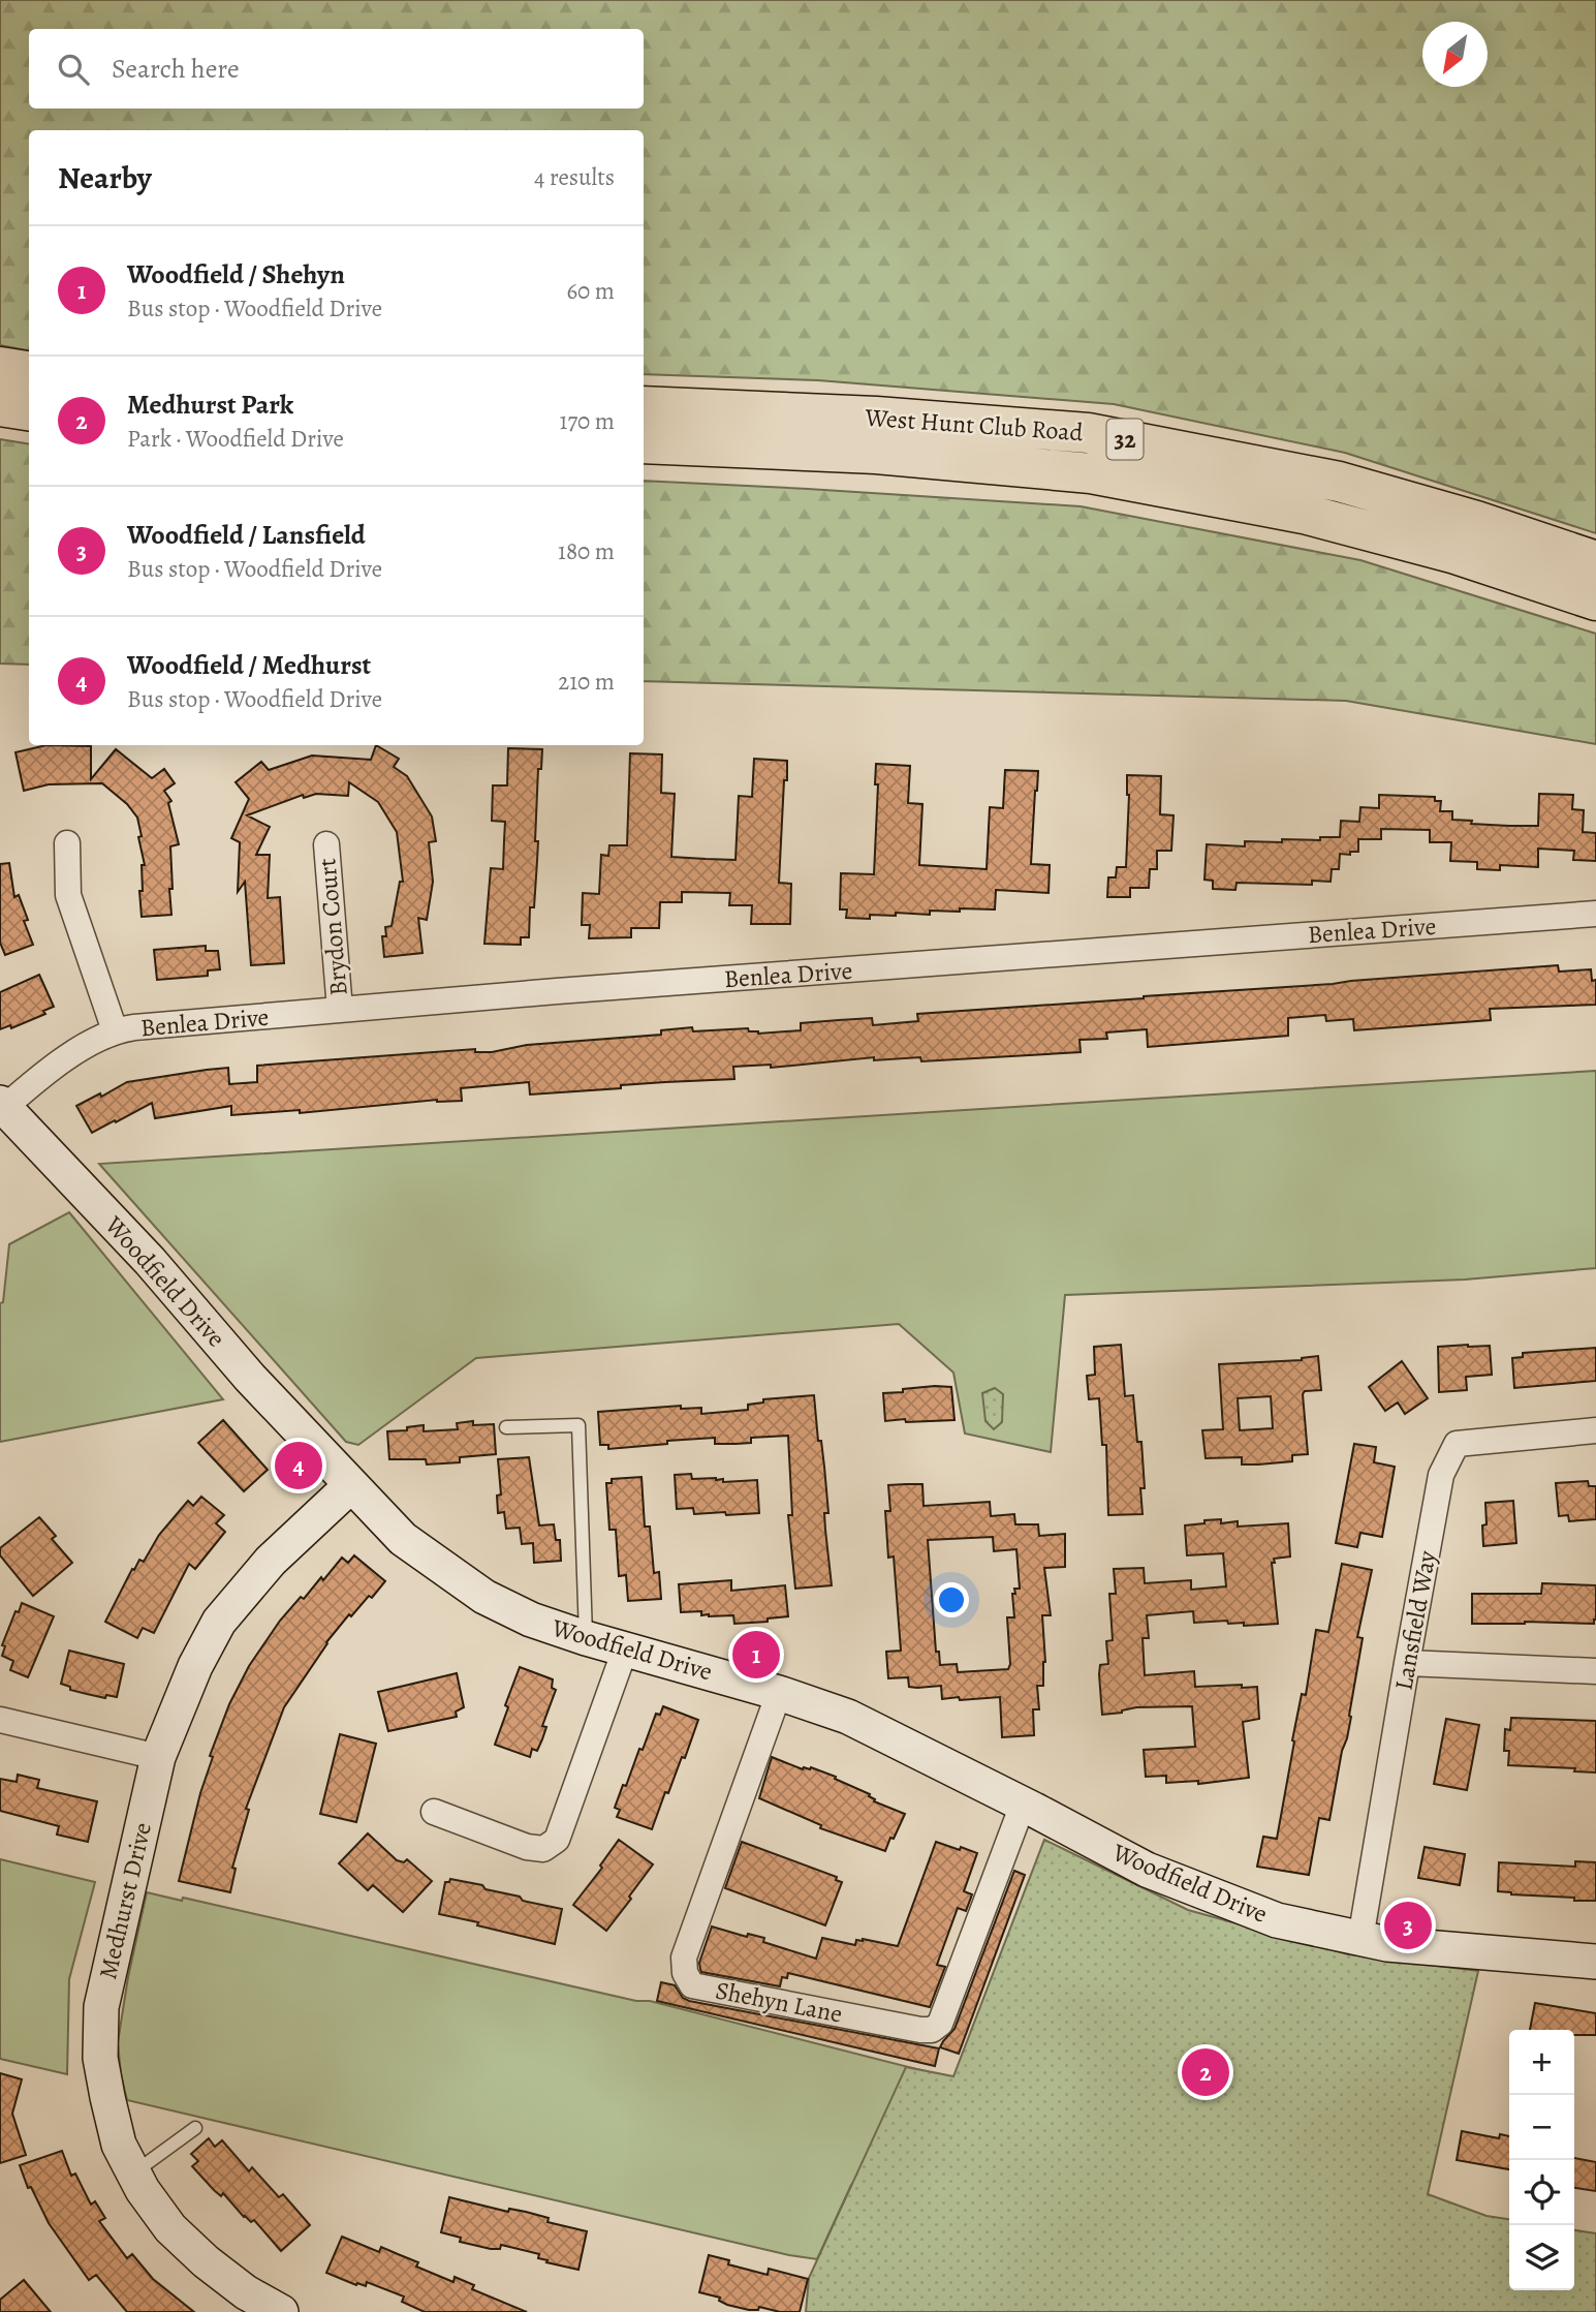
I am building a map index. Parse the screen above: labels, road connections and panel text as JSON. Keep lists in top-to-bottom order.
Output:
{
  "streets": {
    "main road": ["West Hunt Club Road", "32"],
    "street": [
      "Brydon Court",
      "Benlea Drive",
      "Woodfield Drive",
      "Lansfield Way",
      "Medhurst Drive",
      "Shehyn Lane"
    ]
  },
  "crossings": [
    ["Brydon Court", "Benlea Drive"],
    ["Benlea Drive", "Woodfield Drive"],
    ["Woodfield Drive", "Lansfield Way"],
    ["Woodfield Drive", "Medhurst Drive"],
    ["Woodfield Drive", "Shehyn Lane"]
  ],
  "north": "bottom left",
  "page": {
    "search": "Search here",
    "heading": ["Nearby", "4 results"],
    "list": [
      {
        "mark": "1",
        "name": "Woodfield / Shehyn",
        "note": "Bus stop · Woodfield Drive",
        "value": "60 m"
      },
      {
        "mark": "2",
        "name": "Medhurst Park",
        "note": "Park · Woodfield Drive",
        "value": "170 m"
      },
      {
        "mark": "3",
        "name": "Woodfield / Lansfield",
        "note": "Bus stop · Woodfield Drive",
        "value": "180 m"
      },
      {
        "mark": "4",
        "name": "Woodfield / Medhurst",
        "note": "Bus stop · Woodfield Drive",
        "value": "210 m"
      }
    ],
    "pins": [
      "4",
      "1",
      "3",
      "2"
    ],
    "map_buttons": ["+", "−"]
  }
}
